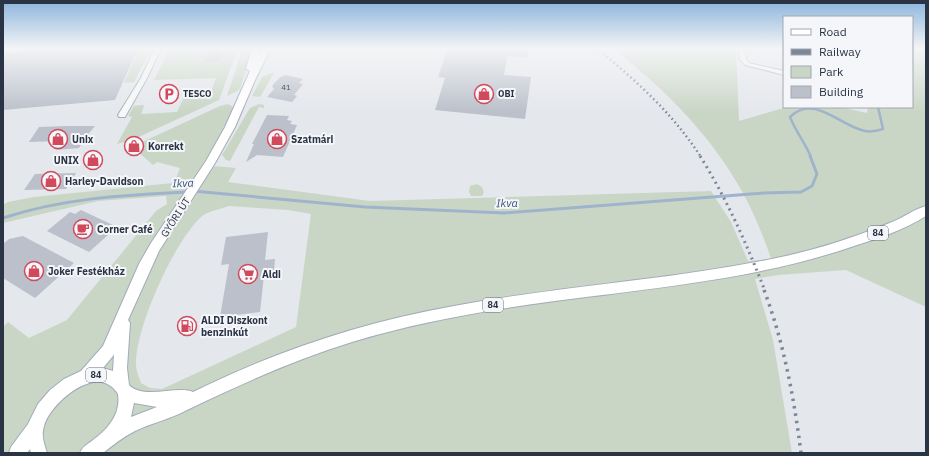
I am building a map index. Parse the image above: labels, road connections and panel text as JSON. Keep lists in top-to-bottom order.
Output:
{
  "streets": {
    "main road": ["GYŐRI ÚT", "84"]
  },
  "crossings": [
    ["GYŐRI ÚT", "84"]
  ],
  "water": ["Ikva"],
  "places": {
    "parking": ["TESCO"],
    "shop": [
      "OBI",
      "Unix",
      "Szatmári",
      "Korrekt",
      "UNIX",
      "Harley-Davidson",
      "Joker Festékház"
    ],
    "cafe": ["Corner Café"],
    "supermarket": ["Aldi"],
    "fuel station": ["ALDI Diszkont benzinkút"]
  },
  "house_numbers": ["41"],
  "legend": [
    "Road",
    "Railway",
    "Park",
    "Building"
  ]
}
